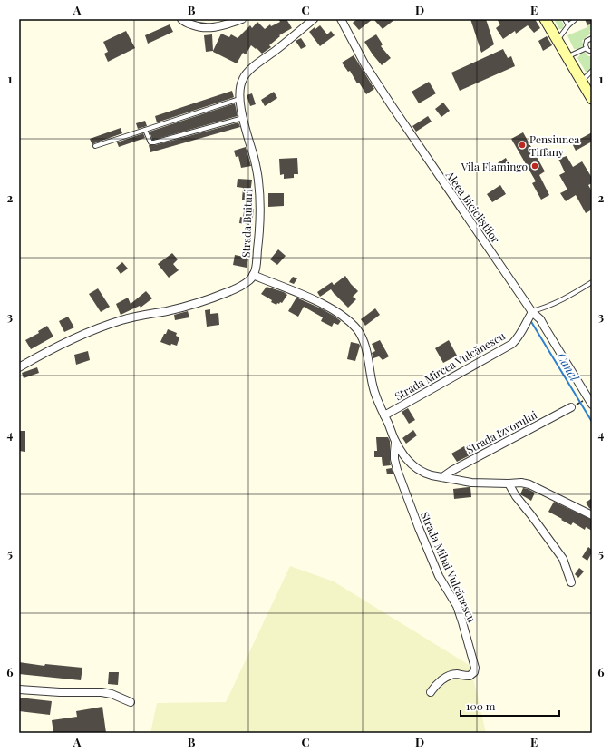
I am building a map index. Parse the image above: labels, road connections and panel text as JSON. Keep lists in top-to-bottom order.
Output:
{
  "streets": {
    "street": [
      "Aleea Bicicliștilor",
      "Strada Buituri",
      "Strada Mircea Vulcănescu",
      "Strada Izvorului",
      "Strada Mihai Vulcănescu"
    ]
  },
  "crossings": [
    ["Aleea Bicicliștilor", "Strada Mircea Vulcănescu"]
  ],
  "water": ["Canal"],
  "places": ["Pensiunea Tiffany", "Vila Flamingo"],
  "scale_bar": "100 m",
  "grid": {
    "columns": [
      "A",
      "B",
      "C",
      "D",
      "E"
    ],
    "rows": [
      "1",
      "2",
      "3",
      "4",
      "5",
      "6"
    ]
  }
}
